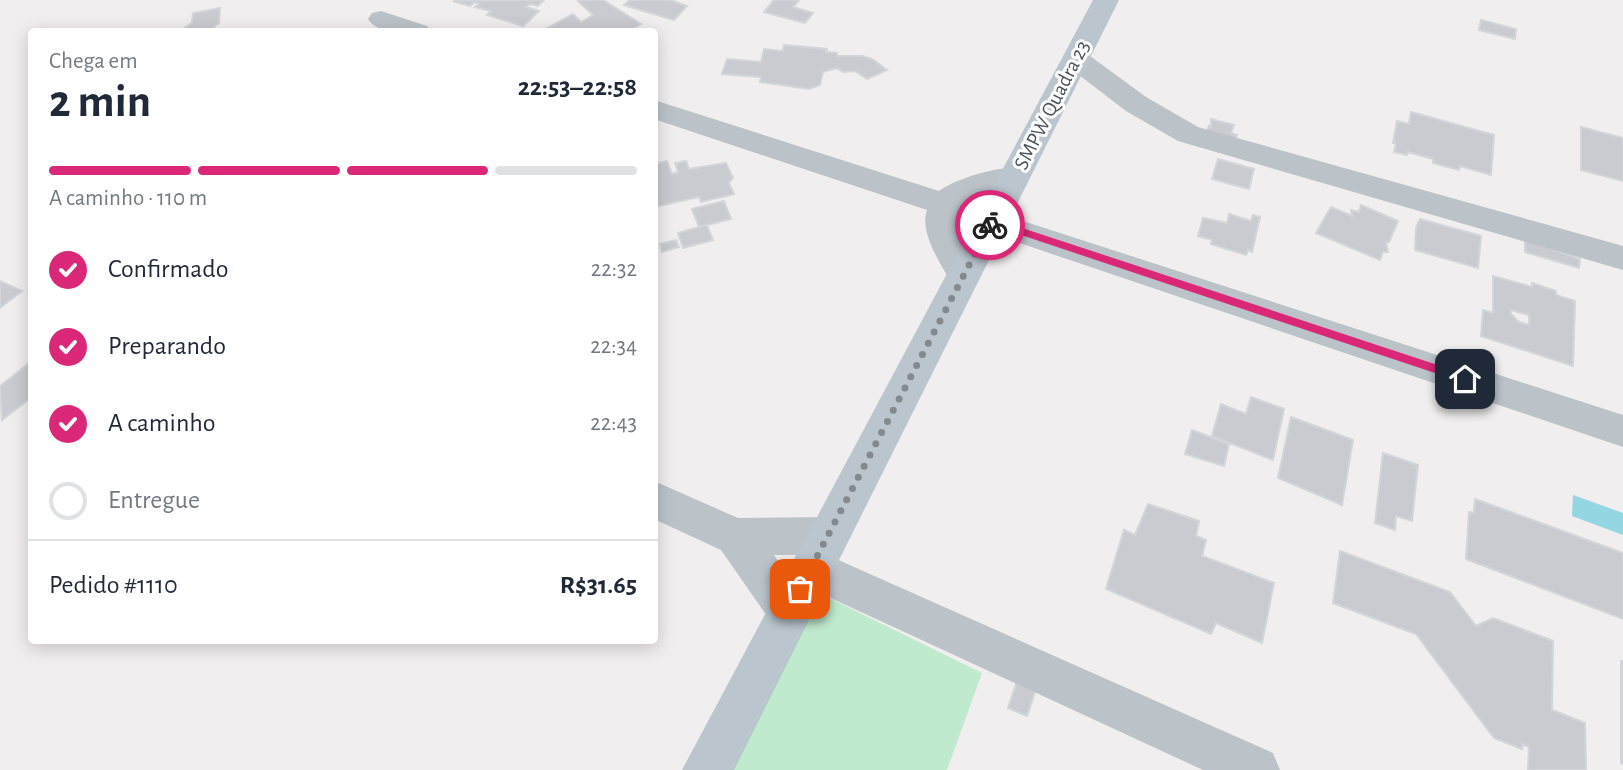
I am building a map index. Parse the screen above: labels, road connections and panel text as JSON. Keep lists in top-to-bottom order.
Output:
{
  "streets": {
    "street": ["SMPW Quadra 23"]
  },
  "page": {
    "heading": ["2 min", "Chega em", "22:53–22:58"],
    "panel": ["Pedido #1110", "R$31.65"],
    "bar": "A caminho · 110 m",
    "list": [
      ["Confirmado", "22:32"],
      ["Preparando", "22:34"],
      ["A caminho", "22:43"],
      "Entregue"
    ]
  }
}
